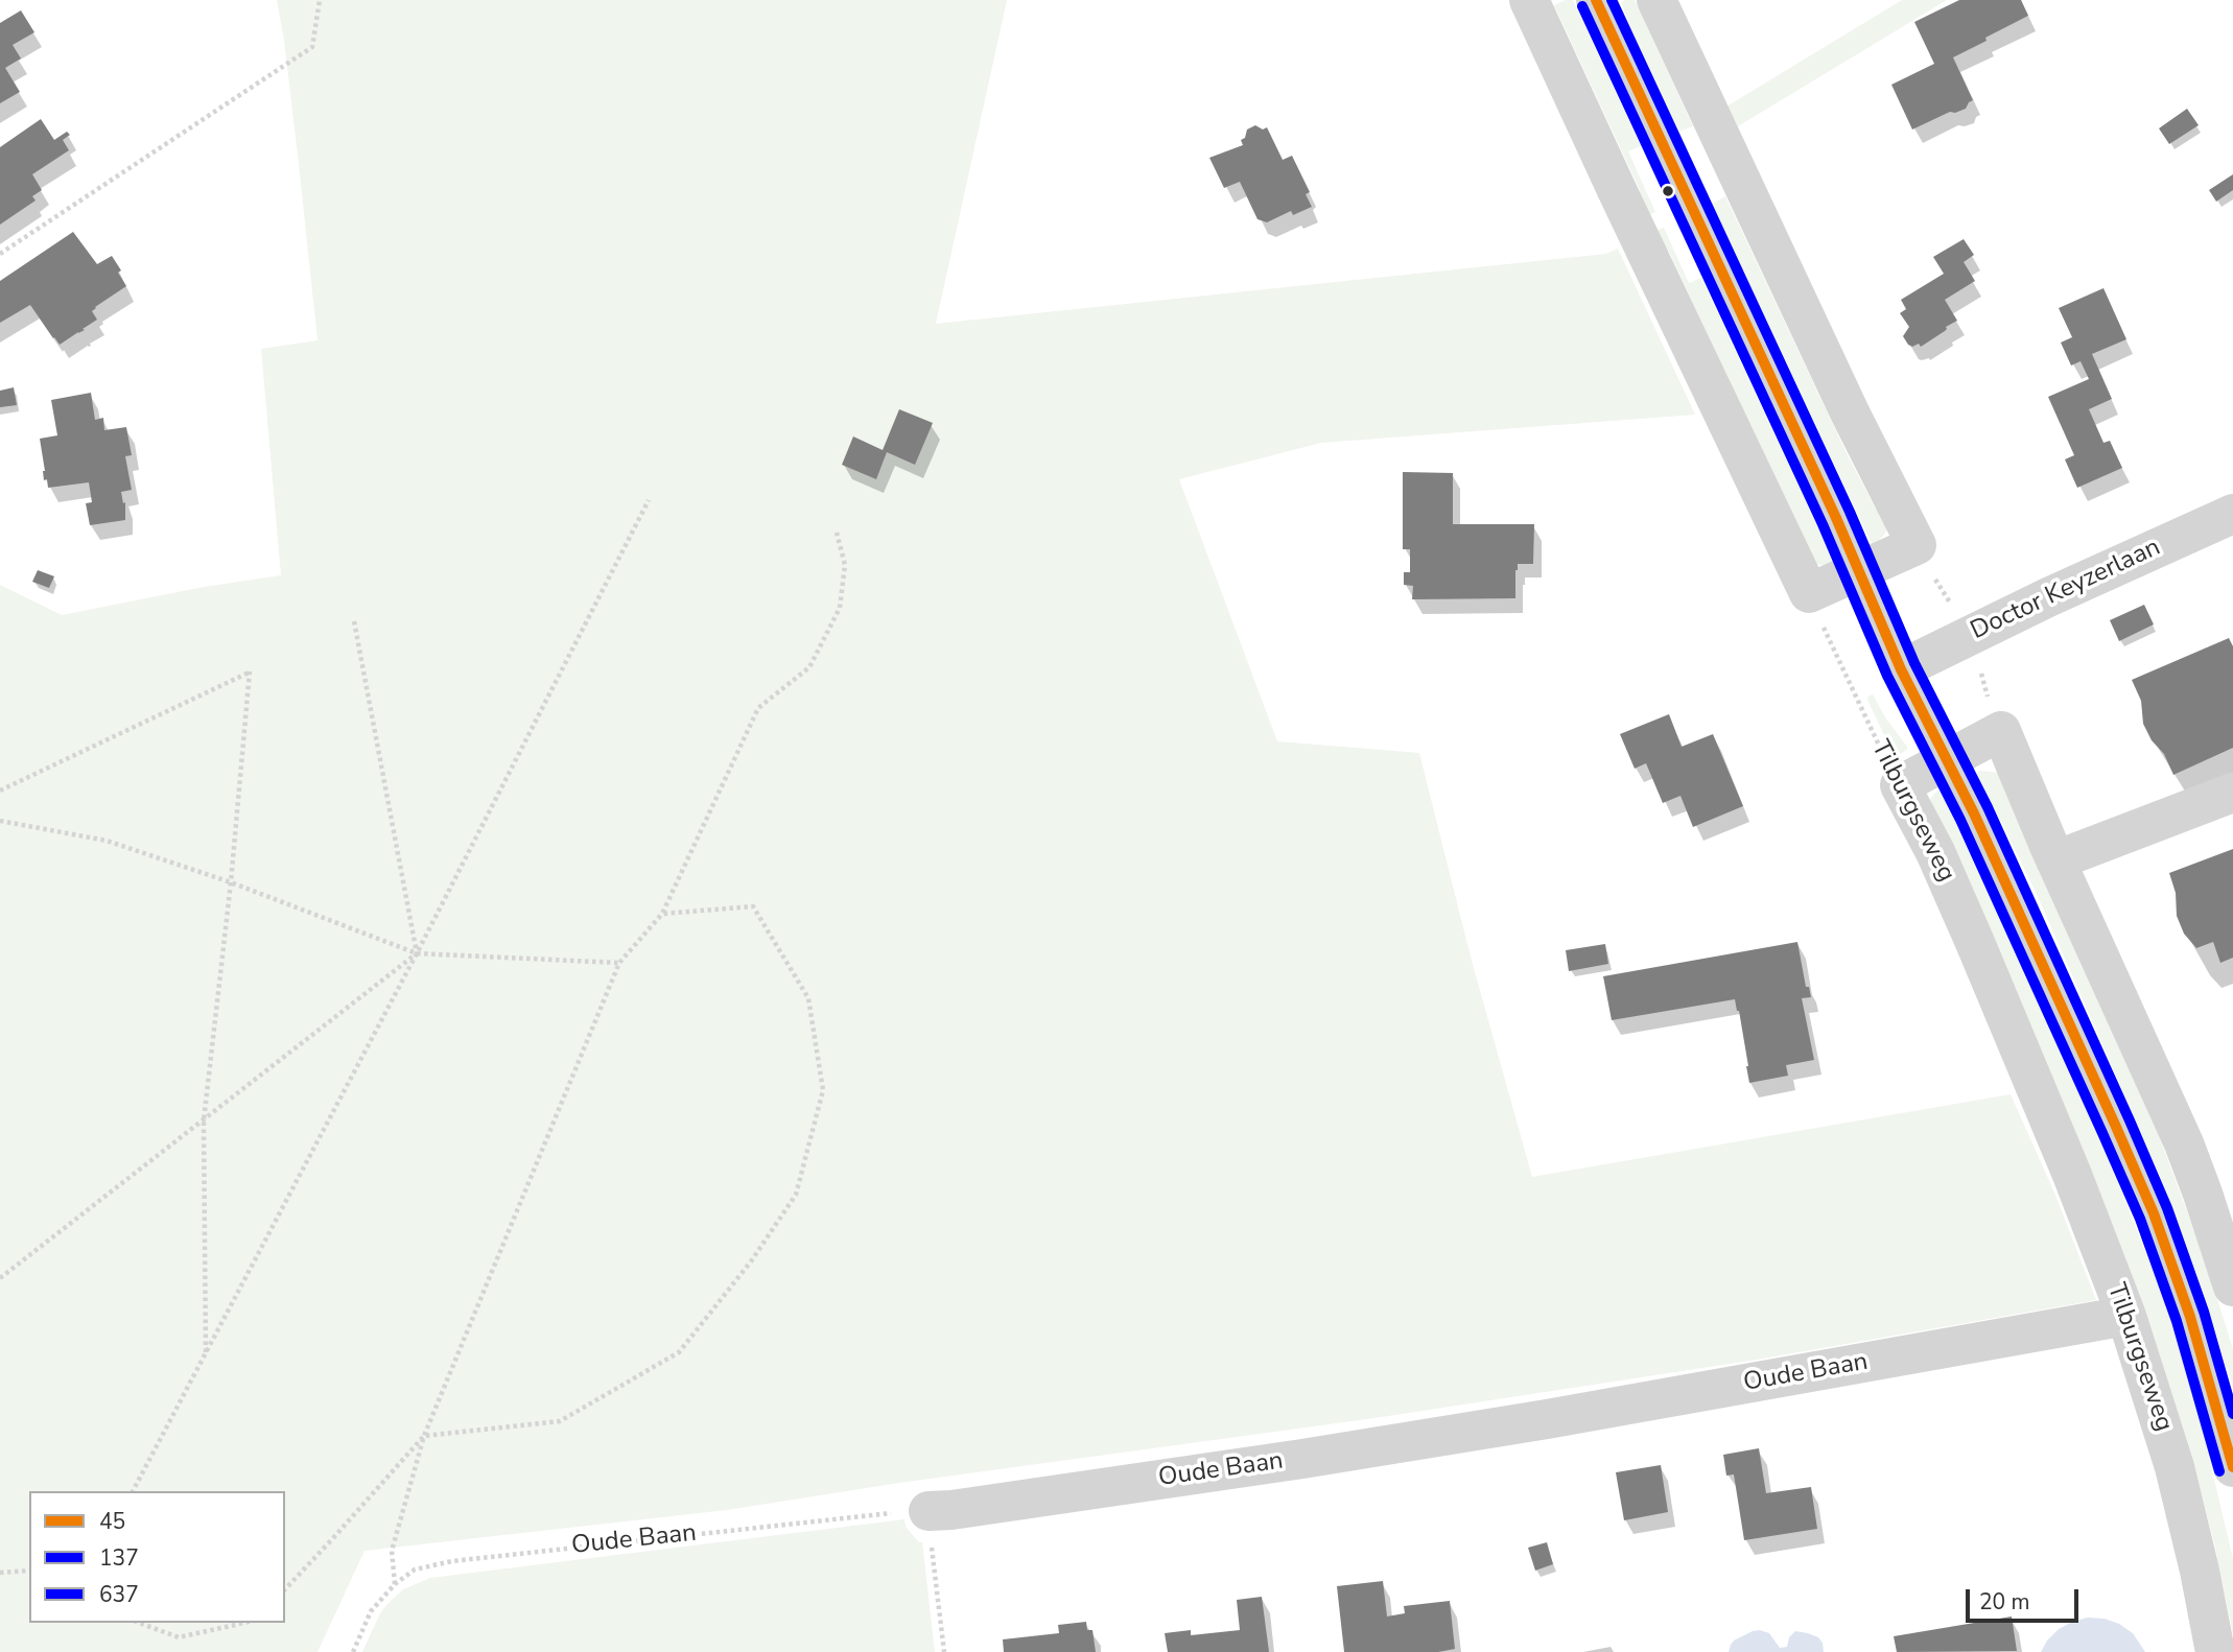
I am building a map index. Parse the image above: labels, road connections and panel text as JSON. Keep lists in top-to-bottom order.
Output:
{
  "streets": {
    "street": ["Doctor Keyzerlaan", "Tilburgseweg", "Oude Baan"]
  },
  "crossings": [
    ["Doctor Keyzerlaan", "Tilburgseweg"],
    ["Tilburgseweg", "Oude Baan"]
  ],
  "lines": ["transit line 45", "transit line 637", "transit line 137"],
  "legend": ["45", "137", "637"],
  "scale_bar": "20 m"
}
